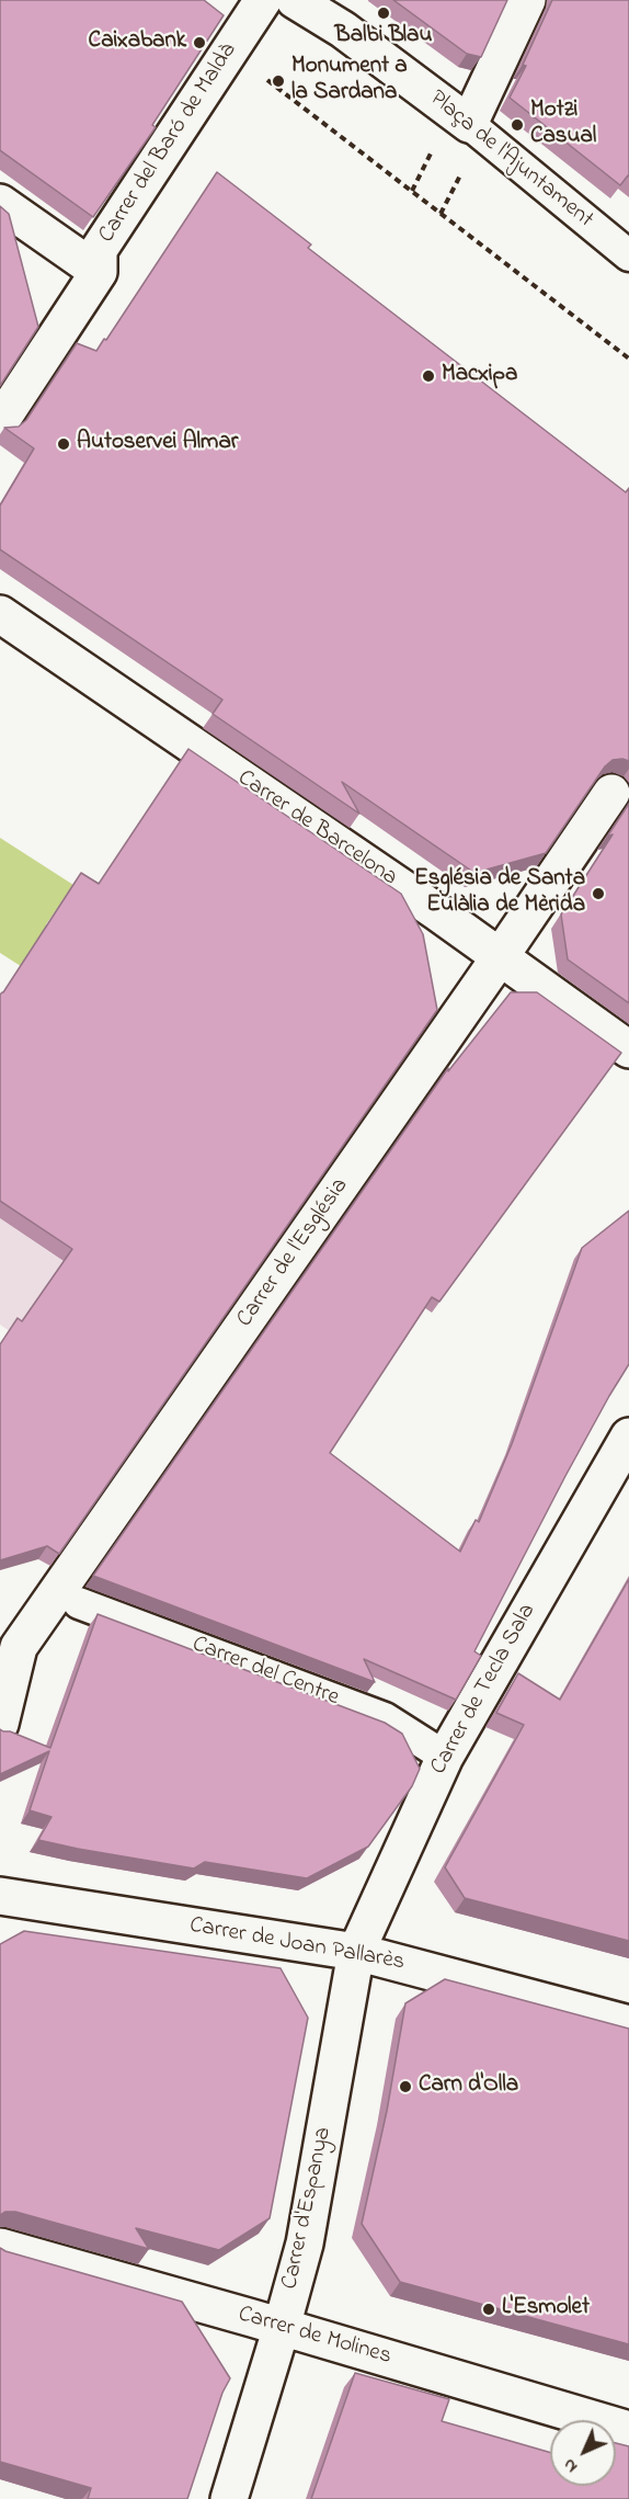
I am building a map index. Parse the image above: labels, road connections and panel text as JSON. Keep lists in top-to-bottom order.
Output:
{
  "streets": {
    "street": [
      "Carrer del Baró de Maldà",
      "Plaça de l'Ajuntament",
      "Carrer de Barcelona",
      "Carrer de l'Església",
      "Carrer del Centre",
      "Carrer de Tecla Sala",
      "Carrer de Joan Pallarès",
      "Carrer d'Espanya",
      "Carrer de Molines"
    ]
  },
  "crossings": [
    ["Carrer de Barcelona", "Carrer de l'Església"],
    ["Carrer del Centre", "Carrer de Tecla Sala"],
    ["Carrer de Tecla Sala", "Carrer de Joan Pallarès"],
    ["Carrer de Tecla Sala", "Carrer d'Espanya"],
    ["Carrer de Joan Pallarès", "Carrer d'Espanya"],
    ["Carrer d'Espanya", "Carrer de Molines"]
  ],
  "places": [
    "Balbi Blau",
    "Caixabank",
    "Monument a la Sardana",
    "Motzi Casual",
    "Macxipa",
    "Autoservei Almar",
    "Església de Santa Eulàlia de Mèrida",
    "Carn d'Olla",
    "L'Esmolet"
  ],
  "north": "bottom left"
}
